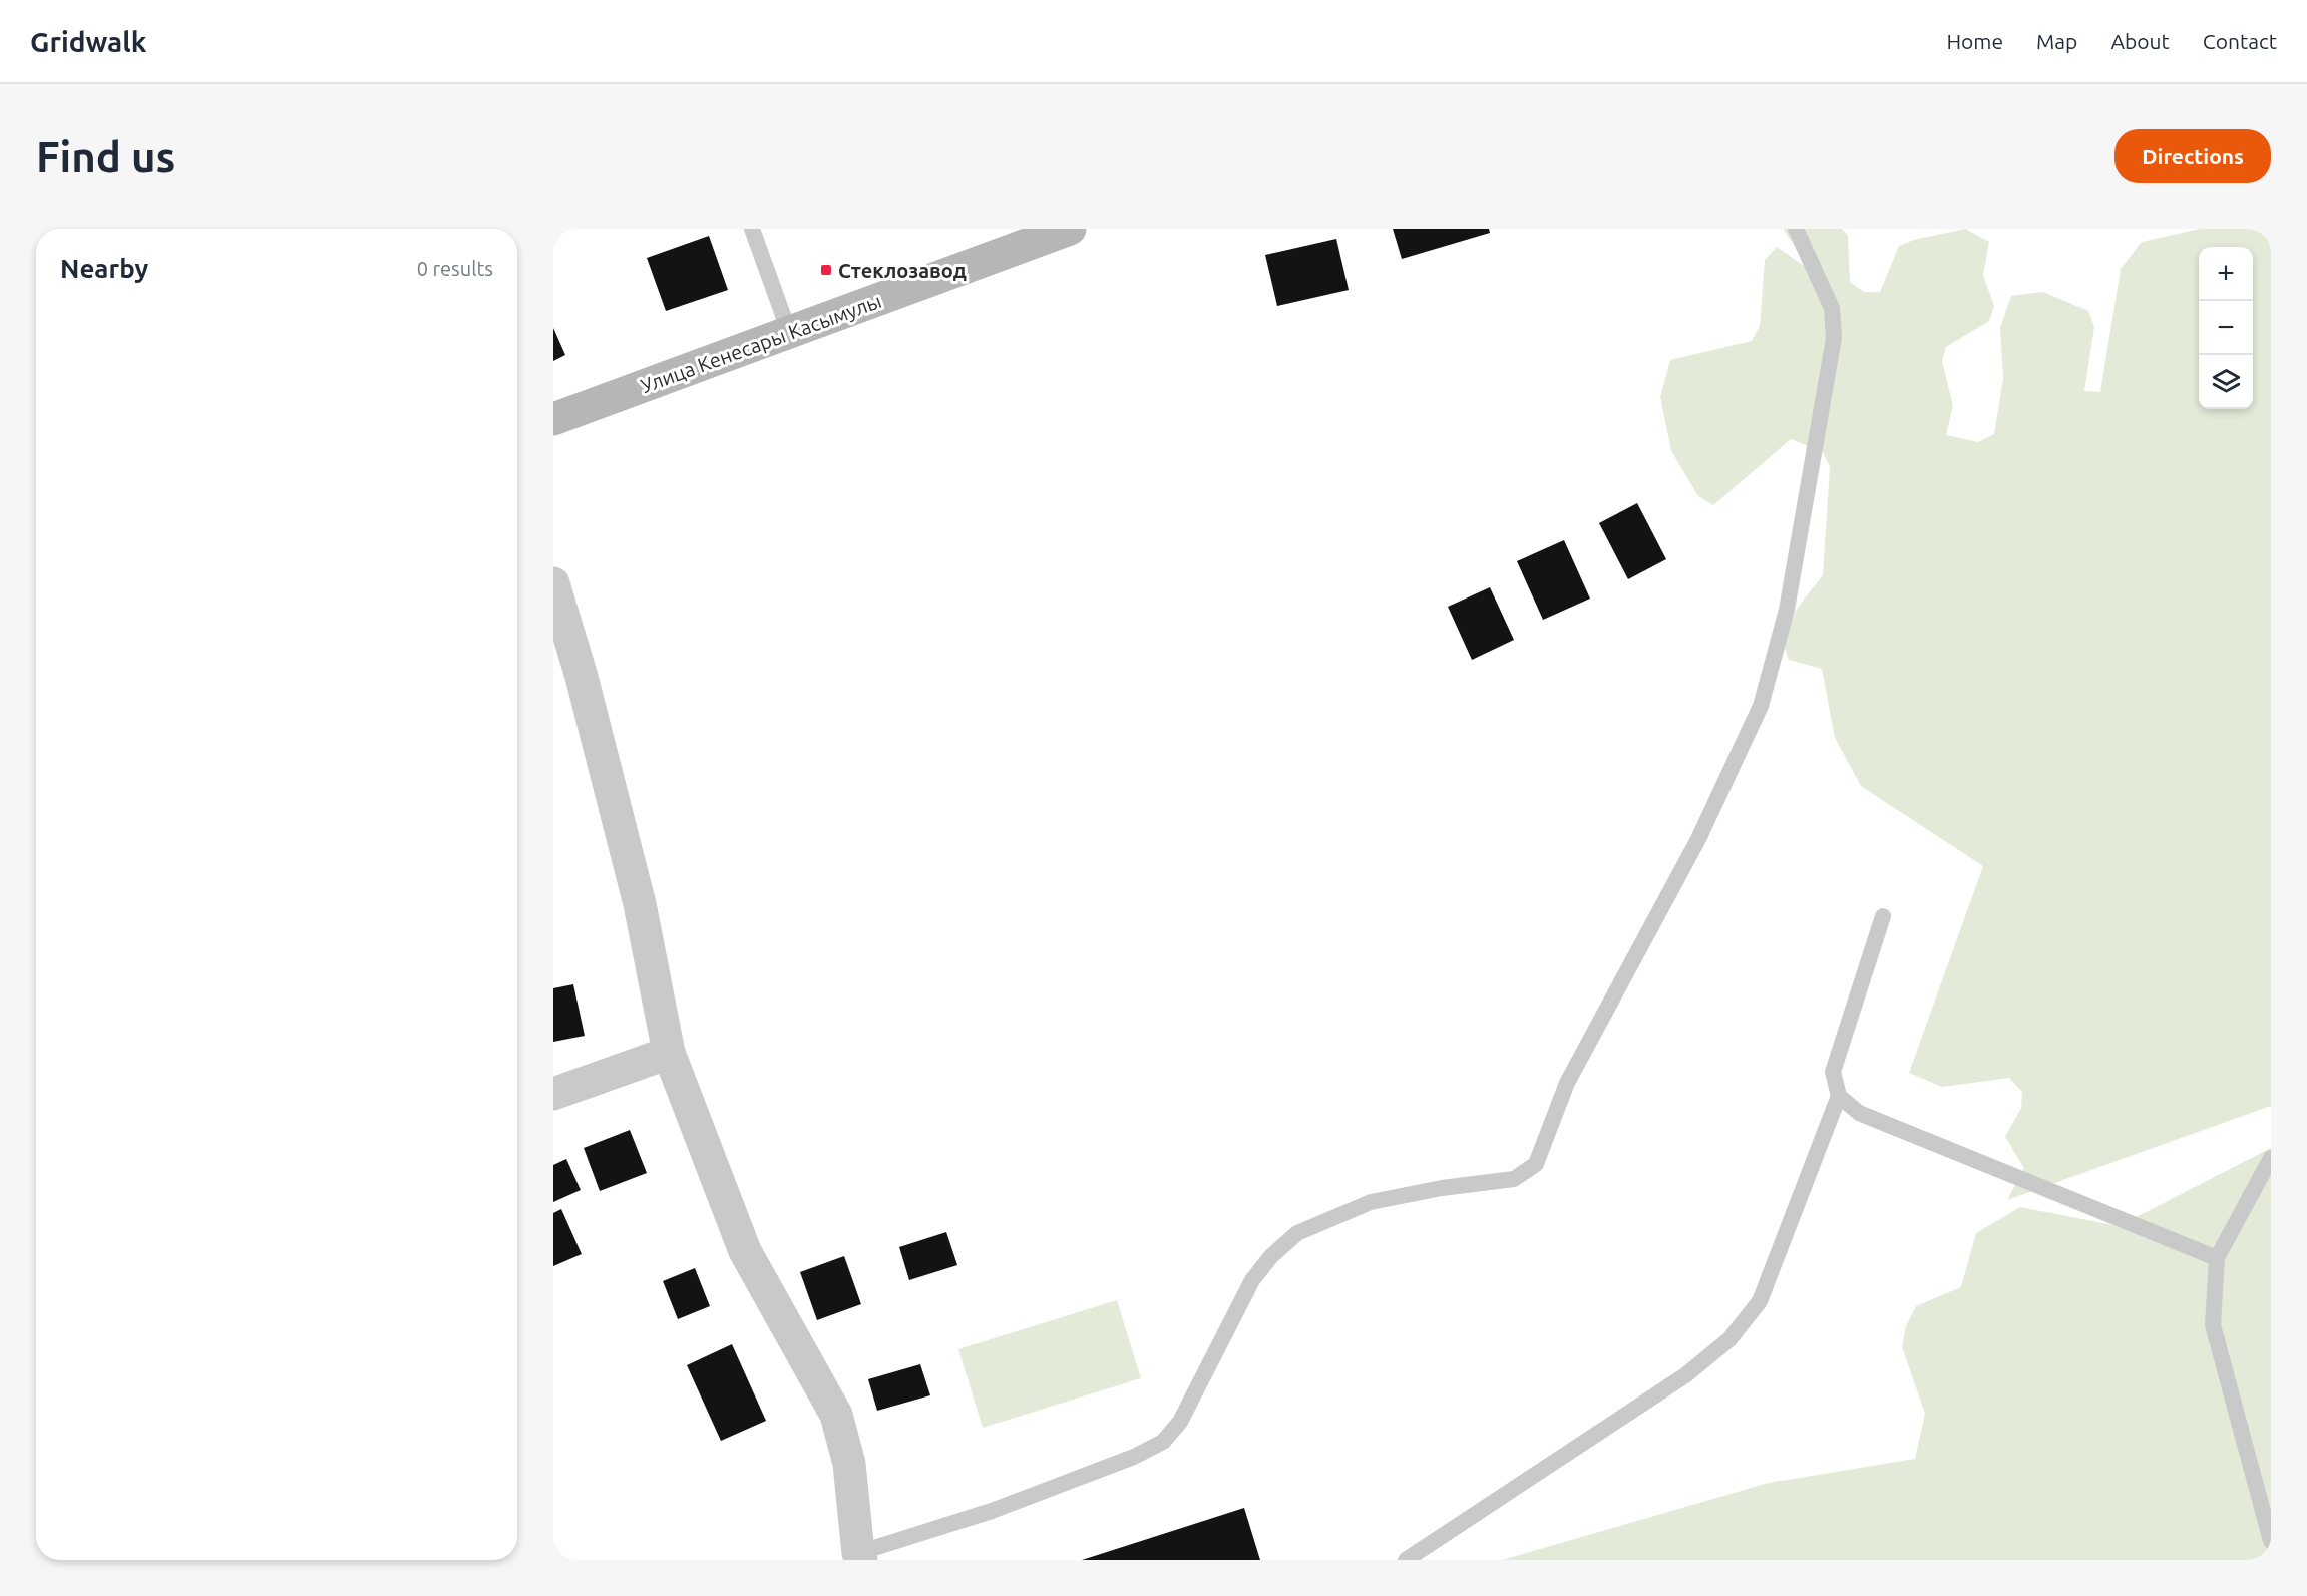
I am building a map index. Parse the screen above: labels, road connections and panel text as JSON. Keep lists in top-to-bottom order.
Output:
{
  "streets": {
    "main road": ["Улица Кенесары Касымулы"]
  },
  "places": {
    "transit": ["Стеклозавод"]
  },
  "page": {
    "header": "Gridwalk",
    "nav": [
      "Home",
      "Map",
      "About",
      "Contact"
    ],
    "buttons": "Directions",
    "title": "Find us",
    "heading": ["Nearby", "0 results"],
    "map_buttons": ["+", "−"]
  }
}
